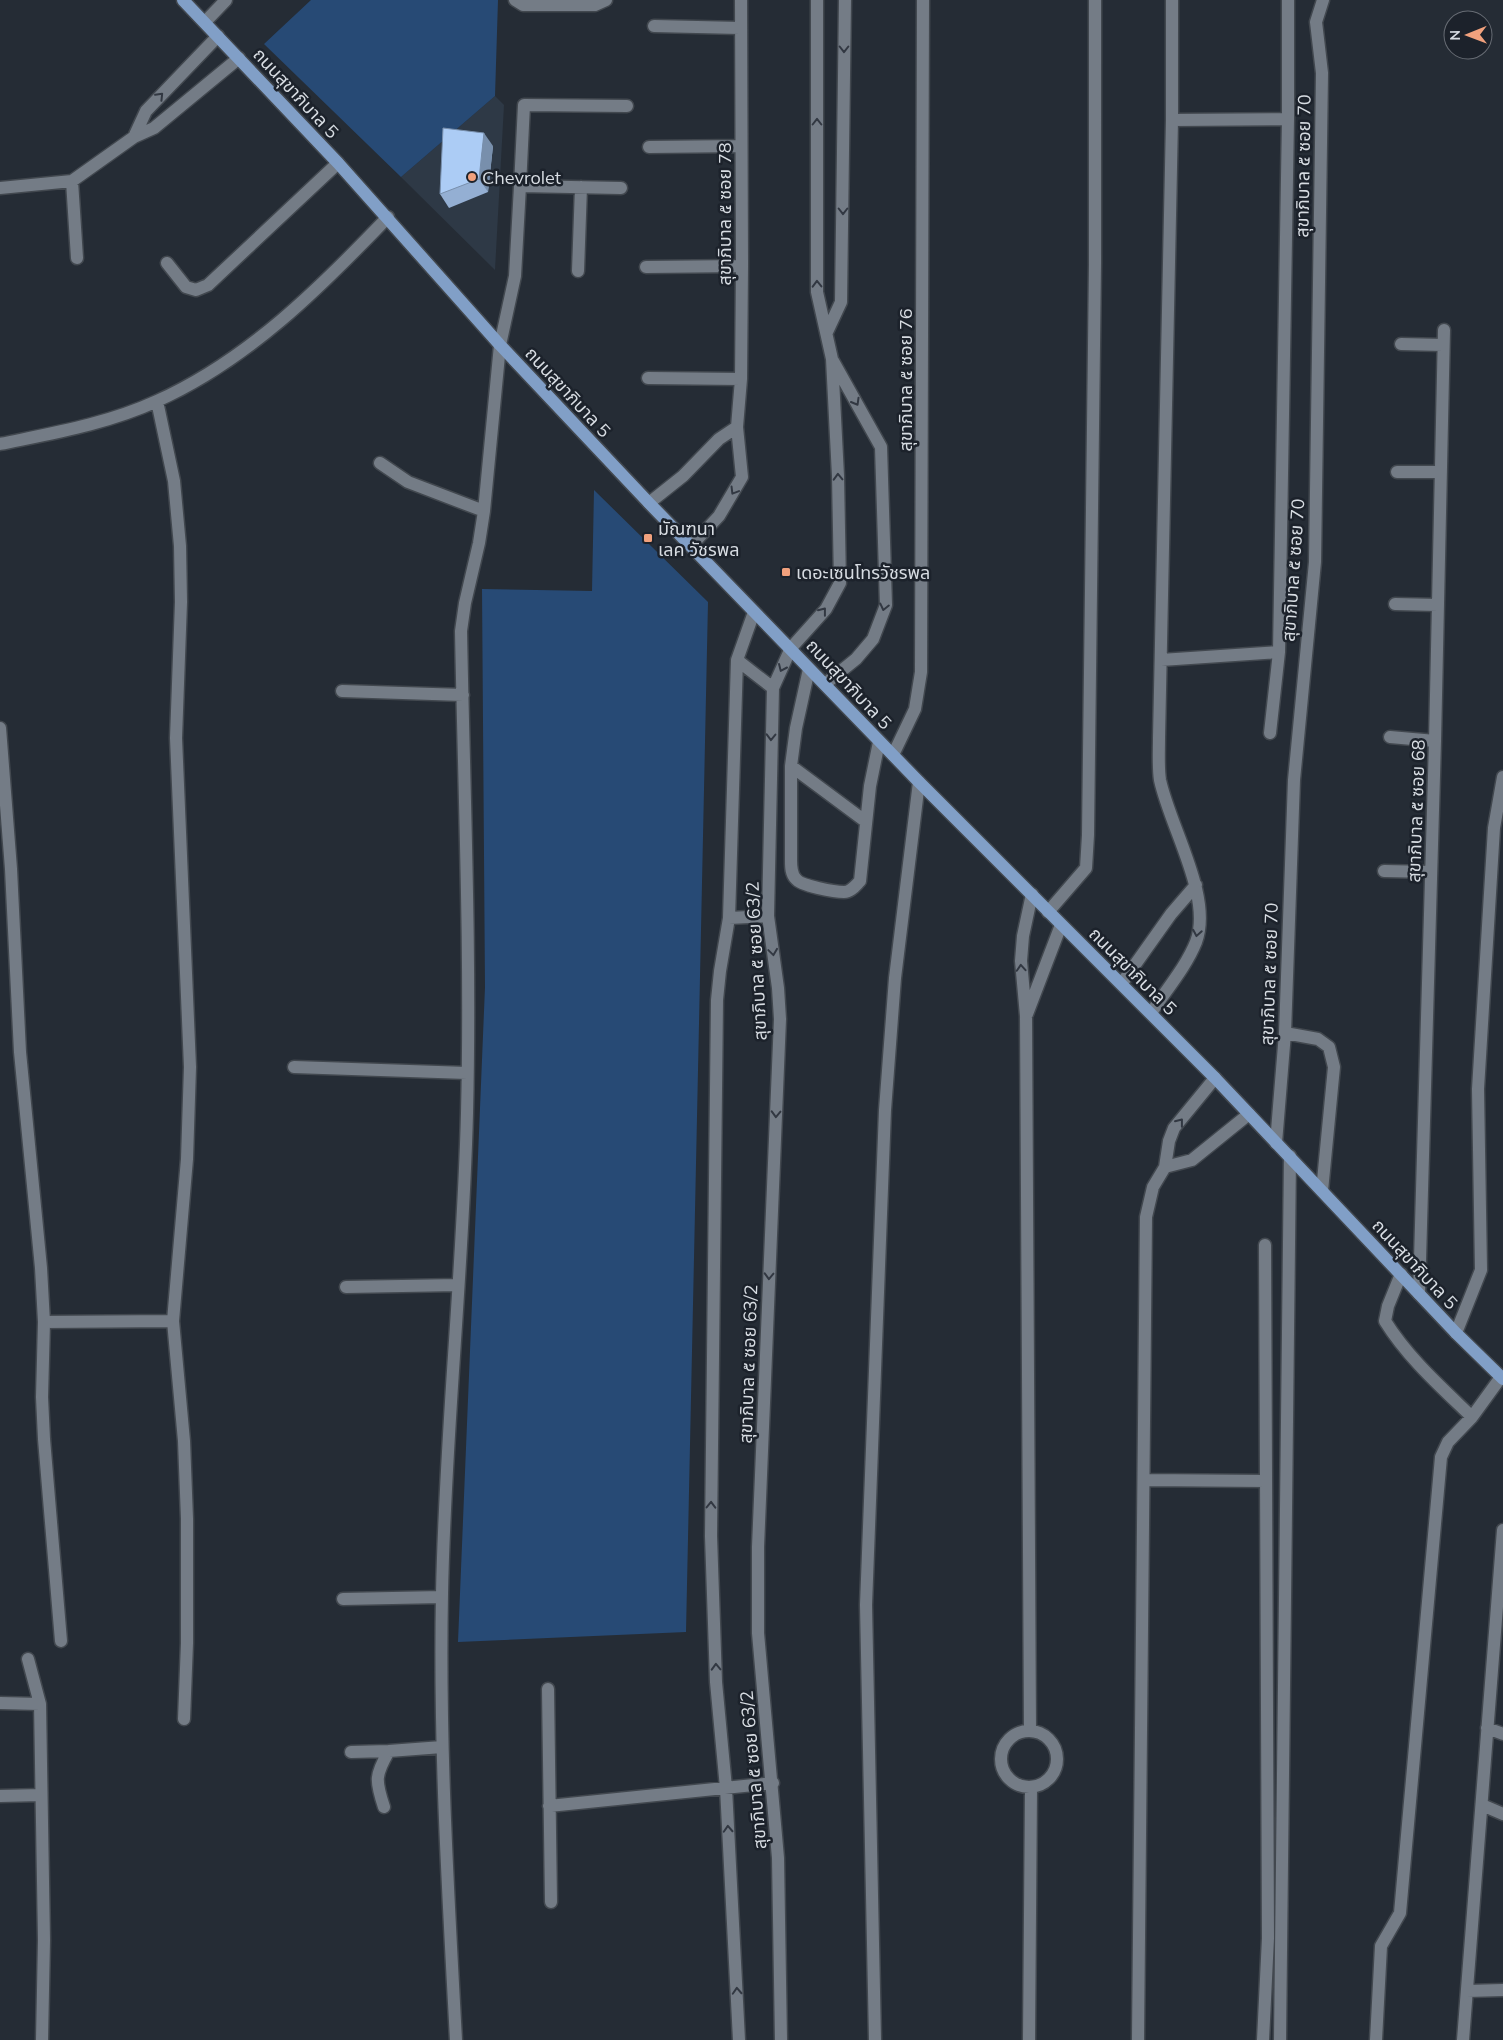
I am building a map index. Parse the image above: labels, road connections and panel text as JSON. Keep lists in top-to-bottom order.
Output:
{
  "streets": {
    "main road": ["ถนนสุขาภิบาล 5"],
    "street": [
      "สุขาภิบาล ๕ ซอย 70",
      "สุขาภิบาล ๕ ซอย 78",
      "สุขาภิบาล ๕ ซอย 76",
      "สุขาภิบาล ๕ ซอย 68",
      "สุขาภิบาล ๕ ซอย 63/2"
    ]
  },
  "crossings": [
    ["ถนนสุขาภิบาล 5", "สุขาภิบาล ๕ ซอย 70"],
    ["ถนนสุขาภิบาล 5", "สุขาภิบาล ๕ ซอย 78"],
    ["ถนนสุขาภิบาล 5", "สุขาภิบาล ๕ ซอย 76"],
    ["ถนนสุขาภิบาล 5", "สุขาภิบาล ๕ ซอย 68"]
  ],
  "places": {
    "other": ["Chevrolet"],
    "transit": ["มัณฑนา เลค วัชรพล", "เดอะเซนโทรวัชรพล"]
  },
  "north": "left"
}
